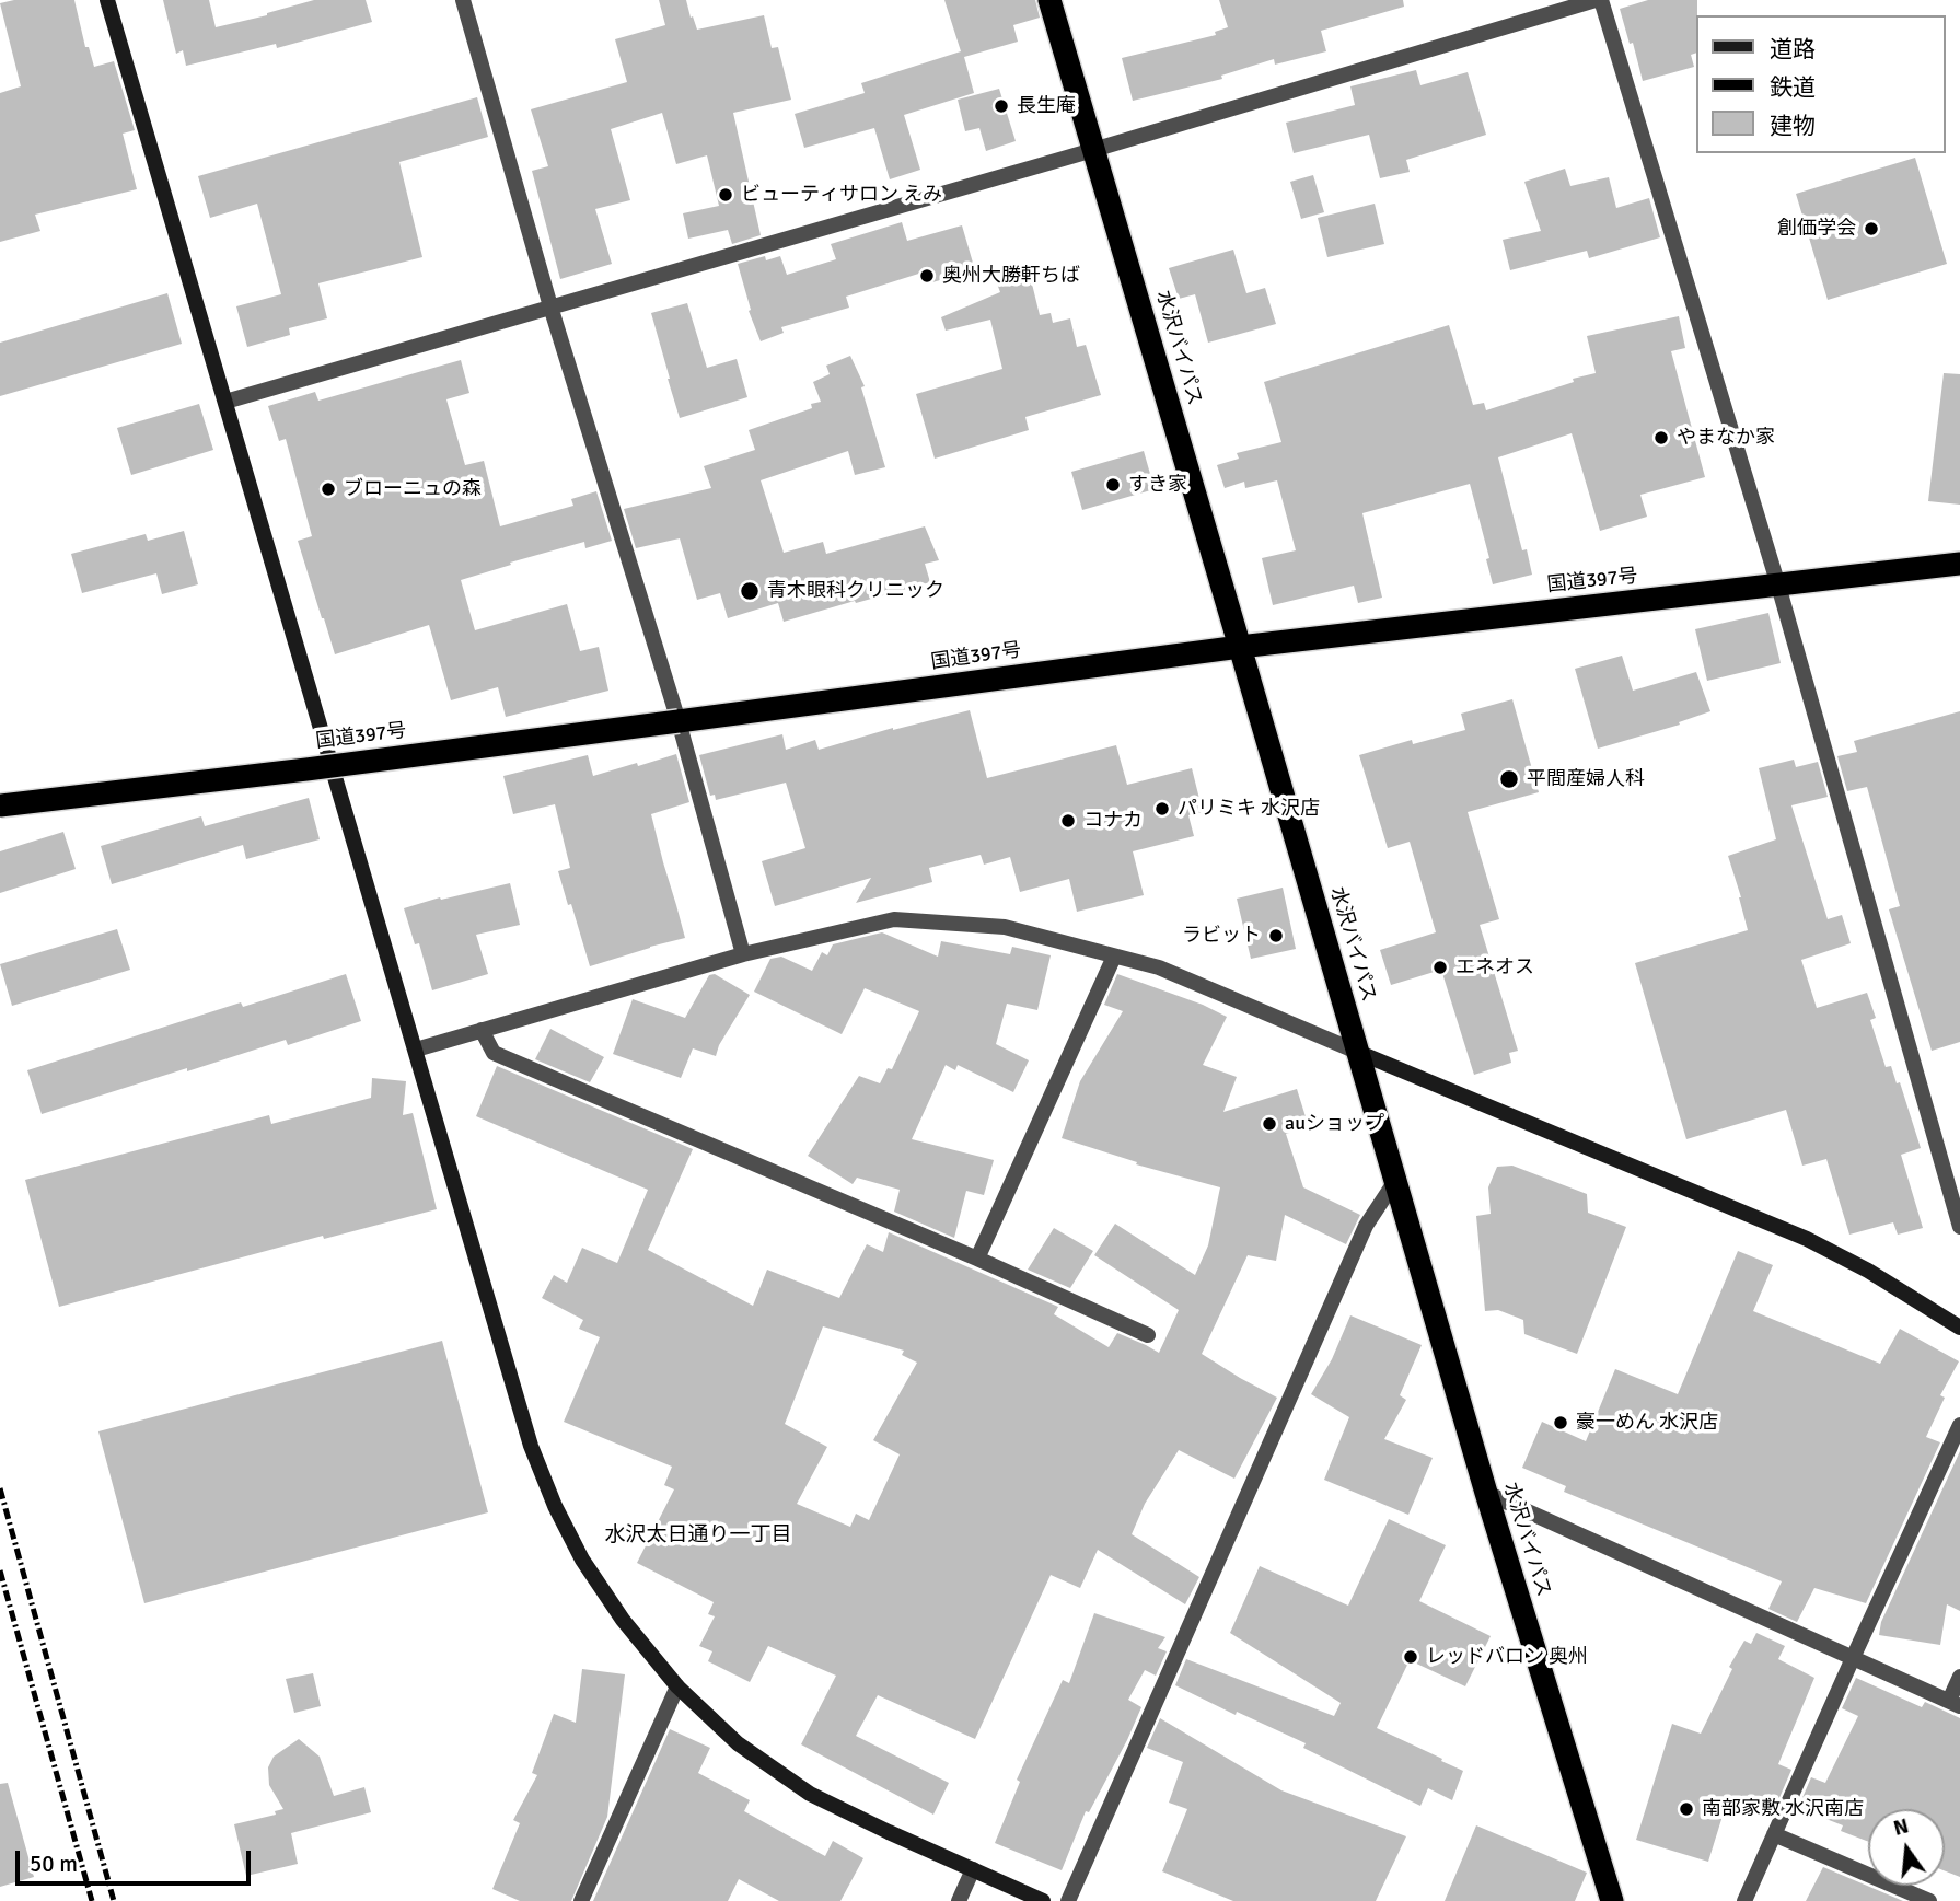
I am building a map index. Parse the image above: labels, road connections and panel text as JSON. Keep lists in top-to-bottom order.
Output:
{
  "streets": {
    "highway": ["水沢バイパス", "国道397号"]
  },
  "crossings": [
    ["水沢バイパス", "国道397号"]
  ],
  "districts": ["水沢太日通り一丁目"],
  "places": [
    "長生庵",
    "ビューティサロン えみ",
    "創価学会",
    "奥州大勝軒ちば",
    "やまなか家",
    "すき家",
    "ブローニュの森",
    "青木眼科クリニック",
    "平間産婦人科",
    "パリミキ 水沢店",
    "コナカ",
    "ラビット",
    "エネオス",
    "auショップ",
    "豪一めん 水沢店",
    "レッドバロン 奥州",
    "南部家敷 水沢南店"
  ],
  "legend": ["道路", "鉄道", "建物"],
  "scale_bar": "50 m",
  "north": "top"
}
